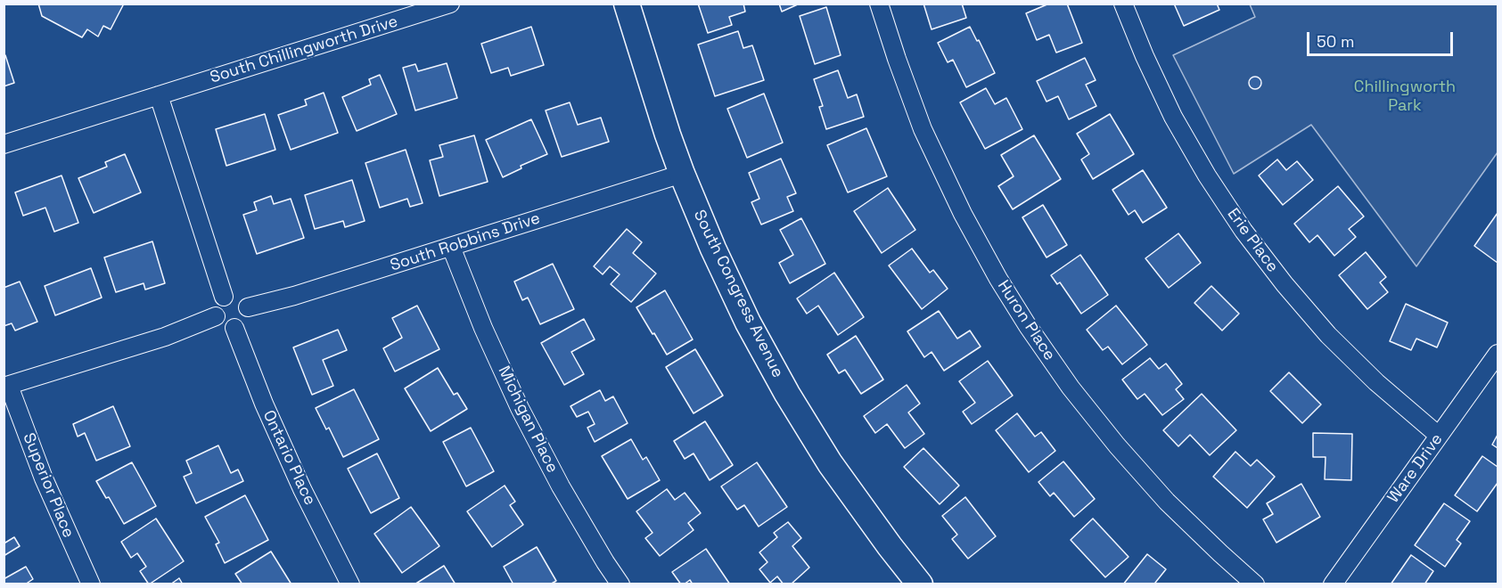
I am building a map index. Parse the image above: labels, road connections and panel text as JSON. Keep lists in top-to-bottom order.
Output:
{
  "streets": {
    "street": [
      "South Chillingworth Drive",
      "Erie Place",
      "South Robbins Drive",
      "South Congress Avenue",
      "Huron Place",
      "Michigan Place",
      "Ontario Place",
      "Ware Drive",
      "Superior Place"
    ]
  },
  "crossings": [
    ["Erie Place", "Ware Drive"],
    ["South Robbins Drive", "South Congress Avenue"],
    ["South Robbins Drive", "Michigan Place"],
    ["South Robbins Drive", "Ontario Place"]
  ],
  "parks": ["Chillingworth Park"],
  "scale_bar": "50 m"
}
